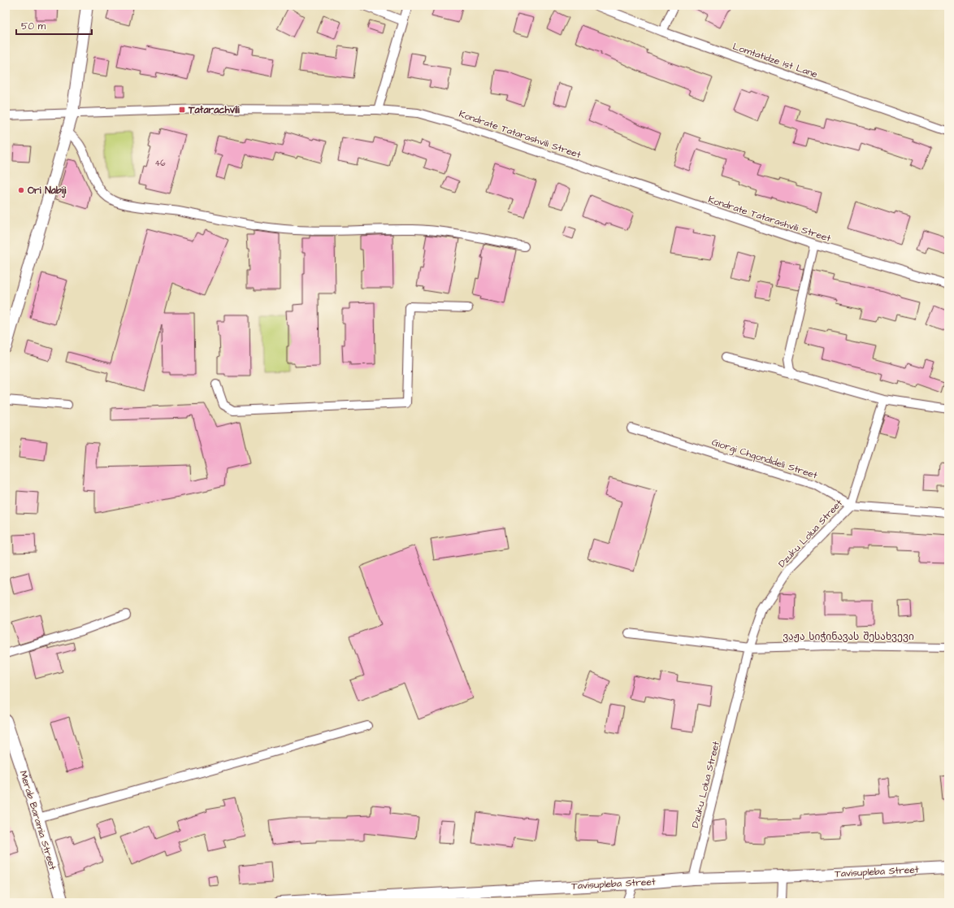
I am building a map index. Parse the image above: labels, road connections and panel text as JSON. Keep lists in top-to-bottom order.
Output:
{
  "streets": {
    "main road": ["Merab Baramia Street", "Tavisupleba Street"],
    "street": [
      "Lomtatidze 1st Lane",
      "Kondrate Tatarashvili Street",
      "Giorgi Chqondideli Street",
      "Dzuku Lolua Street",
      "ვაჟა სიჭინავას შესახვევი"
    ]
  },
  "crossings": [
    ["Giorgi Chqondideli Street", "Dzuku Lolua Street"],
    ["Dzuku Lolua Street", "ვაჟა სიჭინავას შესახვევი"],
    ["Dzuku Lolua Street", "Tavisupleba Street"]
  ],
  "places": {
    "transit": ["Tatarachvili"],
    "other": ["Ori Nabiji"]
  },
  "house_numbers": ["46"],
  "scale_bar": "50 m"
}
